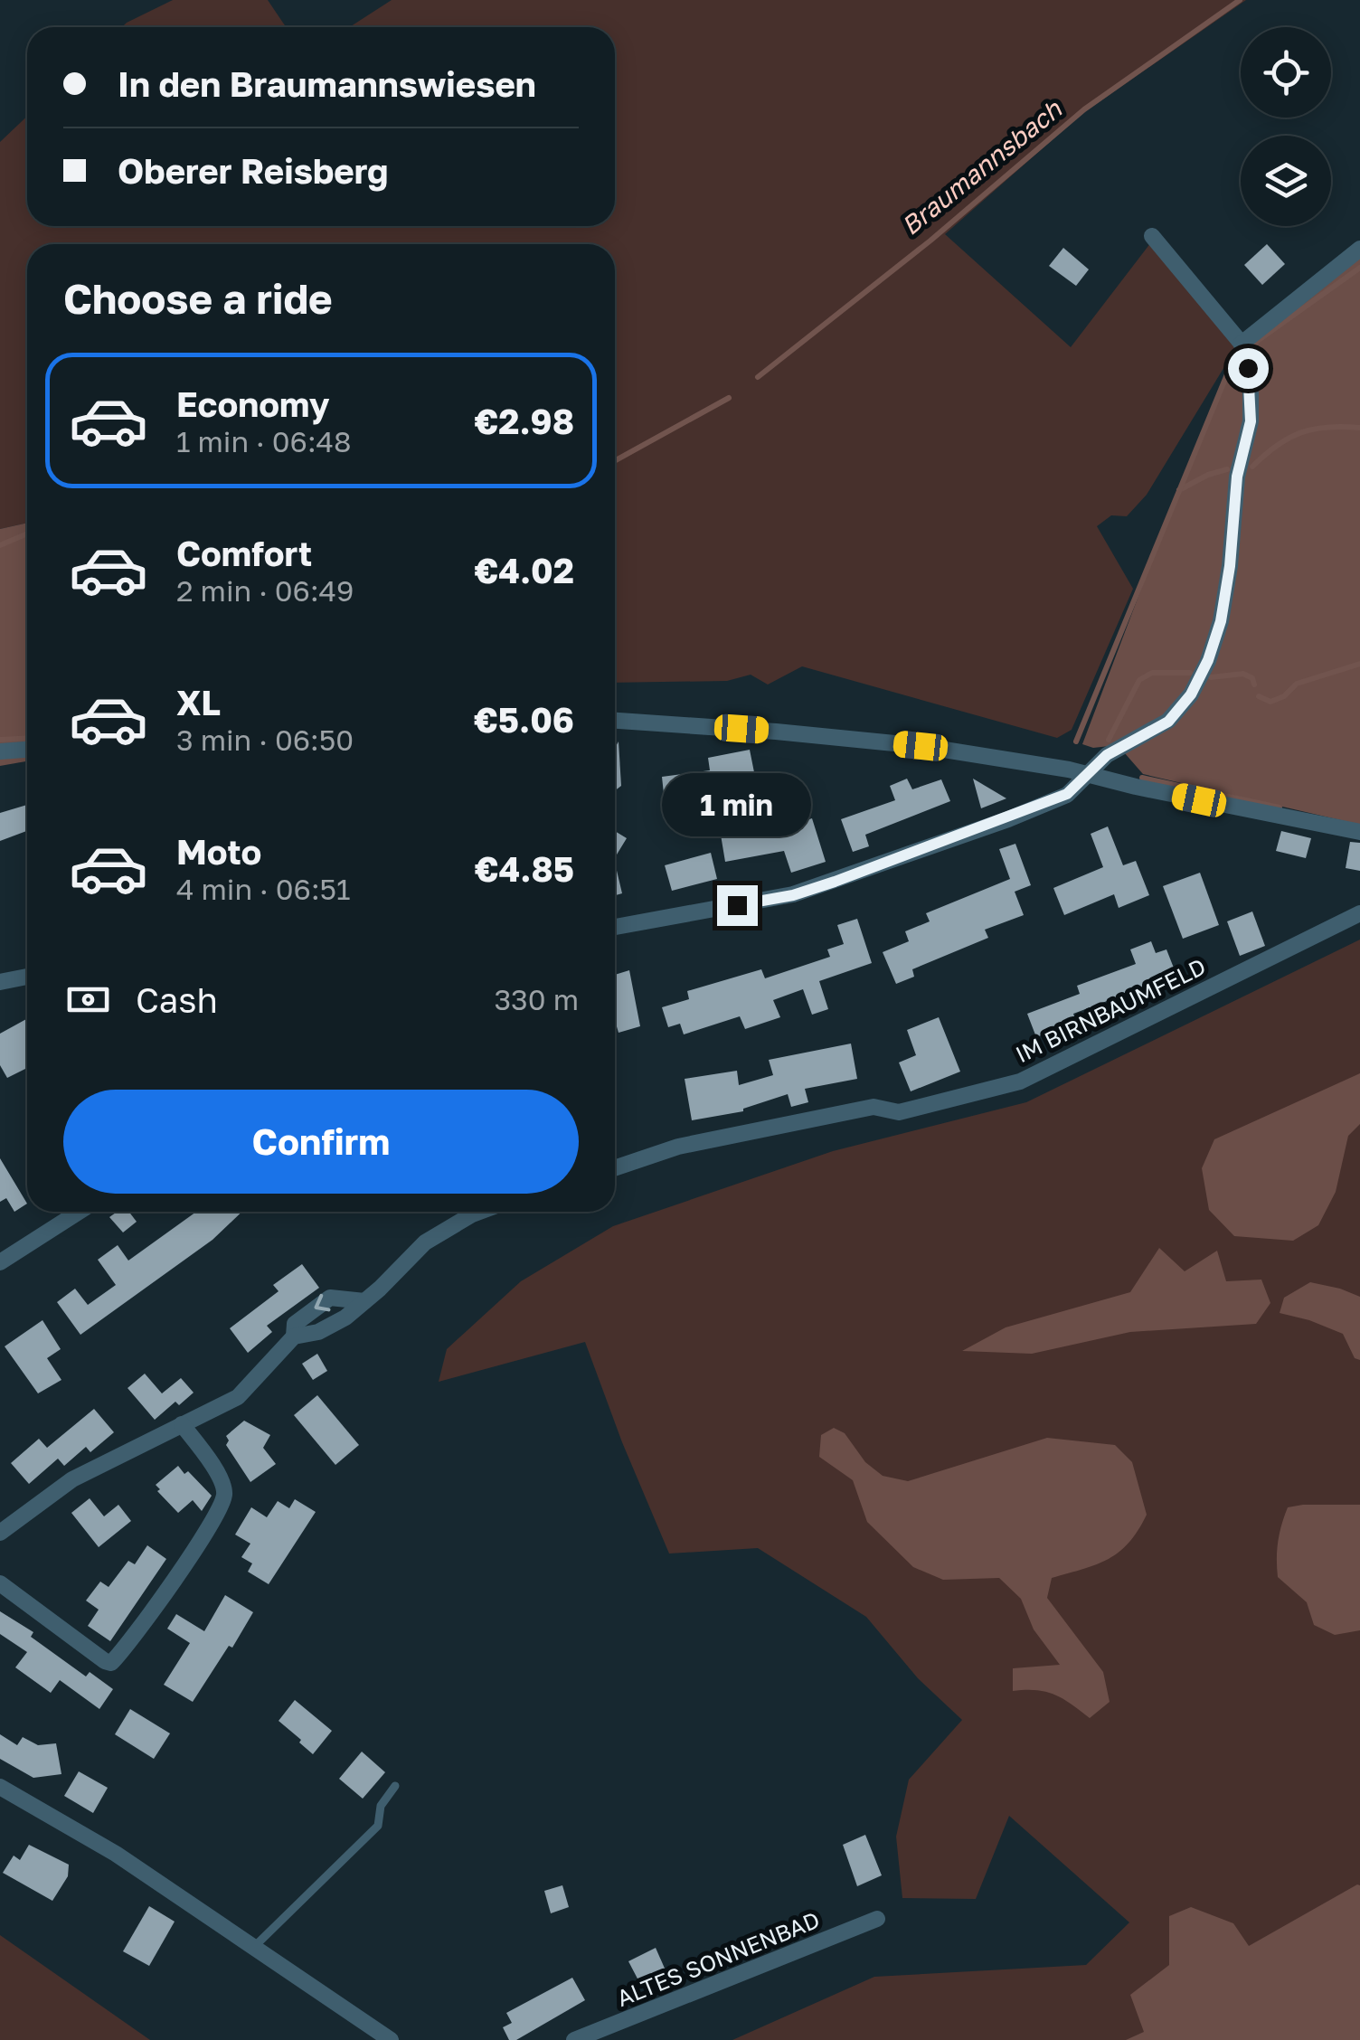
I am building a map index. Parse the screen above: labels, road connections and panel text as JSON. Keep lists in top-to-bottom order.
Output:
{
  "streets": {
    "street": ["IM BIRNBAUMFELD", "ALTES SONNENBAD"]
  },
  "water": ["Braumannsbach"],
  "page": {
    "banner": ["In den Braumannswiesen", "Oberer Reisberg"],
    "heading": "Choose a ride",
    "list": [
      {
        "name": "Economy",
        "note": "1 min · 06:48",
        "value": "€2.98"
      },
      {
        "name": "Comfort",
        "note": "2 min · 06:49",
        "value": "€4.02"
      },
      {
        "name": "XL",
        "note": "3 min · 06:50",
        "value": "€5.06"
      },
      {
        "name": "Moto",
        "note": "4 min · 06:51",
        "value": "€4.85"
      }
    ],
    "bubble": "1 min",
    "pay": ["Cash", "330 m"],
    "buttons": "Confirm"
  }
}
